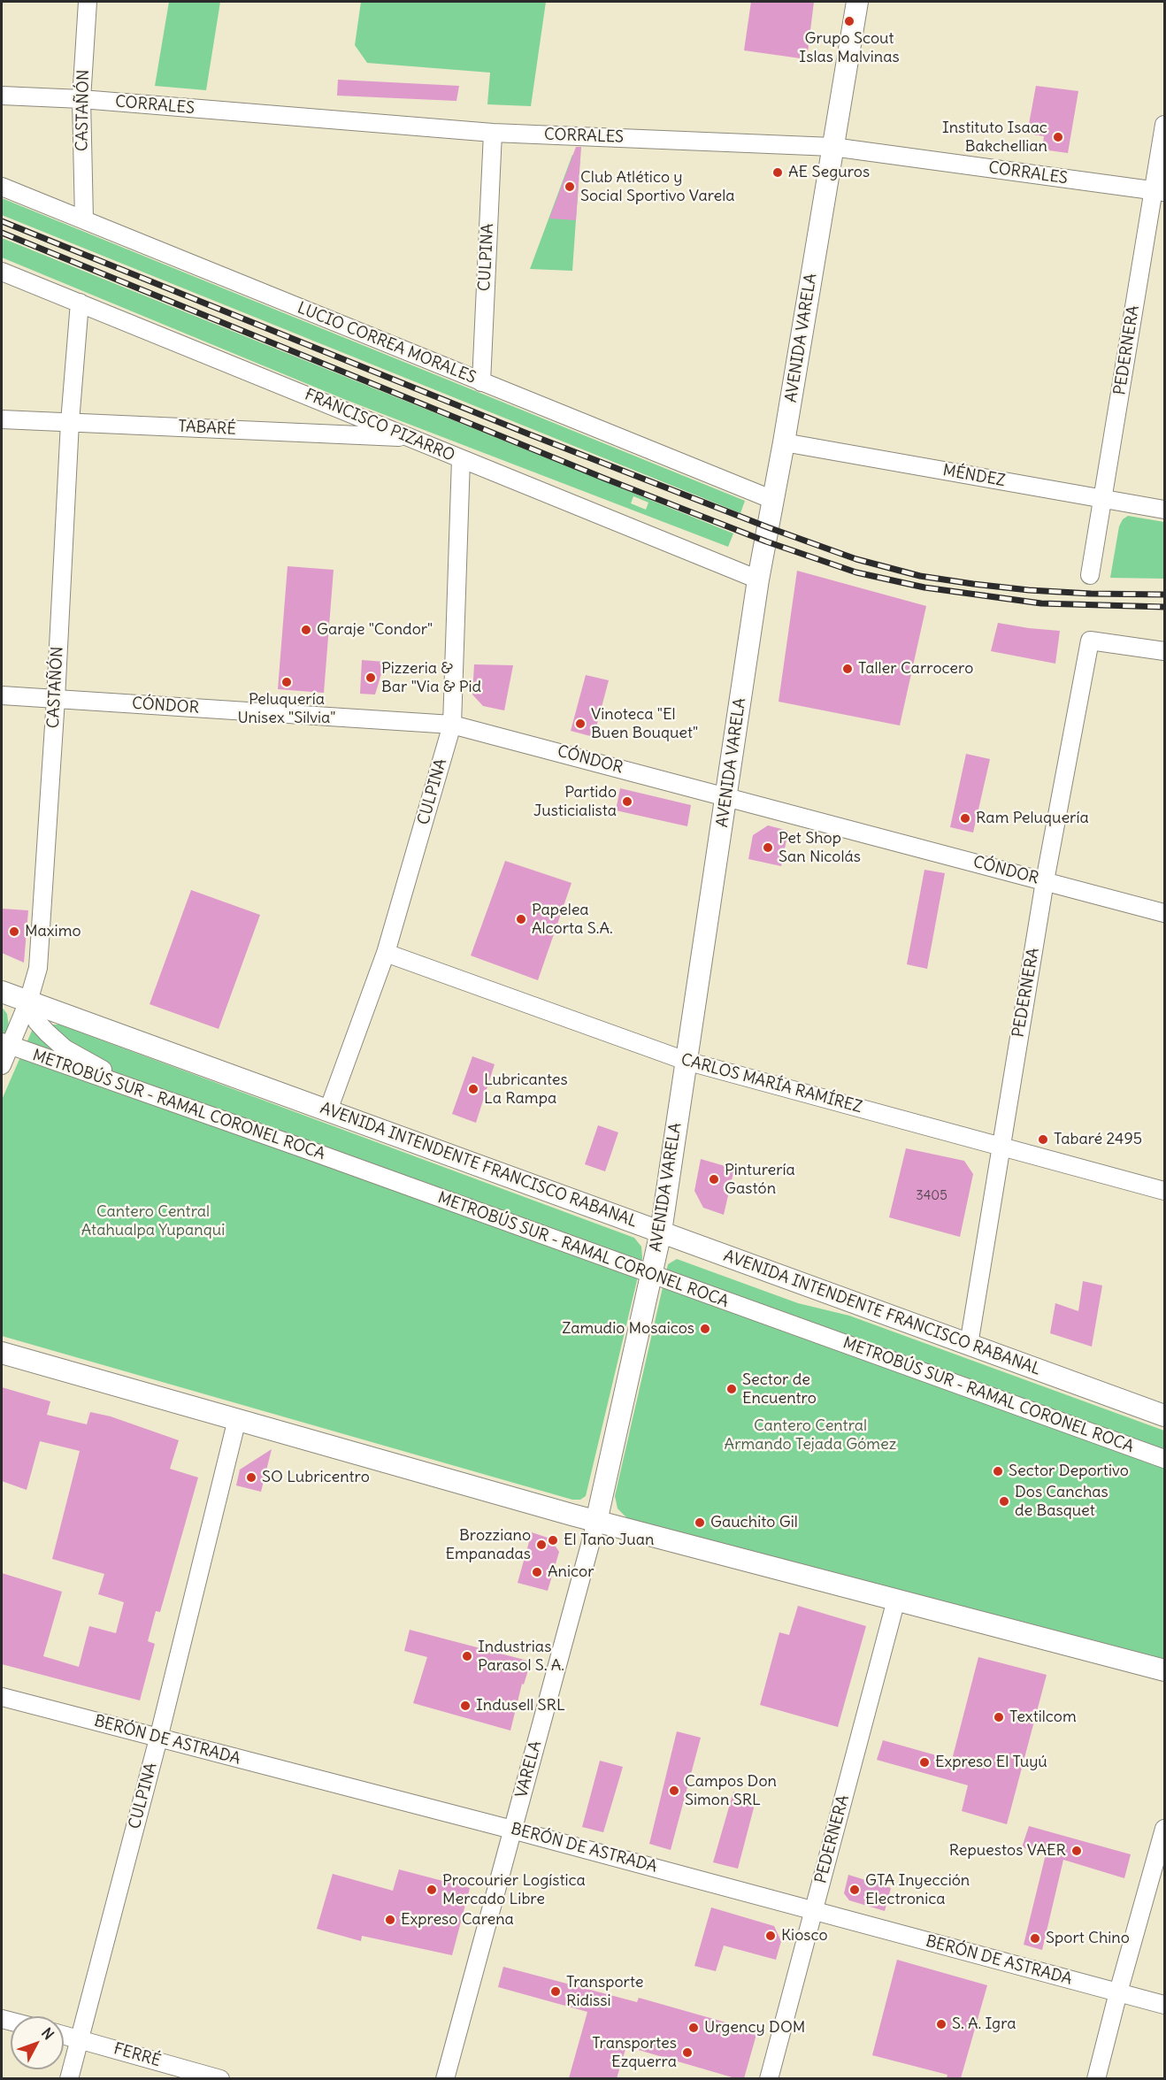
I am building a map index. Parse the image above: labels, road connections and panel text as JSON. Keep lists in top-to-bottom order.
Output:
{
  "streets": {
    "main road": ["AVENIDA VARELA", "AVENIDA INTENDENTE FRANCISCO RABANAL"],
    "street": [
      "CORRALES",
      "CASTAÑÓN",
      "CULPINA",
      "LUCIO CORREA MORALES",
      "PEDERNERA",
      "FRANCISCO PIZARRO",
      "TABARÉ",
      "MÉNDEZ",
      "CÓNDOR",
      "CARLOS MARÍA RAMÍREZ",
      "METROBÚS SUR - RAMAL CORONEL ROCA",
      "BERÓN DE ASTRADA",
      "VARELA",
      "FERRÉ"
    ]
  },
  "crossings": [
    ["CORRALES", "CASTAÑÓN"],
    ["CORRALES", "CULPINA"],
    ["CORRALES", "AVENIDA VARELA"],
    ["CORRALES", "PEDERNERA"],
    ["CASTAÑÓN", "LUCIO CORREA MORALES"],
    ["CASTAÑÓN", "FRANCISCO PIZARRO"],
    ["CASTAÑÓN", "TABARÉ"],
    ["CASTAÑÓN", "CÓNDOR"],
    ["CASTAÑÓN", "METROBÚS SUR - RAMAL CORONEL ROCA"],
    ["CASTAÑÓN", "AVENIDA INTENDENTE FRANCISCO RABANAL"],
    ["CULPINA", "LUCIO CORREA MORALES"],
    ["CULPINA", "FRANCISCO PIZARRO"],
    ["CULPINA", "CÓNDOR"],
    ["CULPINA", "CARLOS MARÍA RAMÍREZ"],
    ["CULPINA", "AVENIDA INTENDENTE FRANCISCO RABANAL"],
    ["CULPINA", "BERÓN DE ASTRADA"],
    ["CULPINA", "FERRÉ"],
    ["AVENIDA VARELA", "LUCIO CORREA MORALES"],
    ["AVENIDA VARELA", "FRANCISCO PIZARRO"],
    ["AVENIDA VARELA", "MÉNDEZ"],
    ["AVENIDA VARELA", "CÓNDOR"],
    ["AVENIDA VARELA", "CARLOS MARÍA RAMÍREZ"],
    ["AVENIDA VARELA", "METROBÚS SUR - RAMAL CORONEL ROCA"],
    ["AVENIDA VARELA", "AVENIDA INTENDENTE FRANCISCO RABANAL"],
    ["AVENIDA VARELA", "VARELA"],
    ["PEDERNERA", "MÉNDEZ"],
    ["PEDERNERA", "CÓNDOR"],
    ["PEDERNERA", "CARLOS MARÍA RAMÍREZ"],
    ["PEDERNERA", "AVENIDA INTENDENTE FRANCISCO RABANAL"],
    ["PEDERNERA", "BERÓN DE ASTRADA"],
    ["FRANCISCO PIZARRO", "TABARÉ"],
    ["BERÓN DE ASTRADA", "VARELA"]
  ],
  "parks": ["Cantero Central Atahualpa Yupanqui", "Cantero Central Armando Tejada Gómez"],
  "places": [
    "Grupo Scout Islas Malvinas",
    "Instituto Isaac Bakchellian",
    "AE Seguros",
    "Club Atlético y Social Sportivo Varela",
    "Garaje \"Condor\"",
    "Taller Carrocero",
    "Pizzeria & Bar \"Via & Pid",
    "Peluquería Unisex \"Silvia\"",
    "Vinoteca \"El Buen Bouquet\"",
    "Partido Justicialista",
    "Ram Peluquería",
    "Pet Shop San Nicolás",
    "Papelea Alcorta S.A.",
    "Maximo",
    "Lubricantes La Rampa",
    "Tabaré 2495",
    "Pinturería Gastón",
    "Zamudio Mosaicos",
    "Sector de Encuentro",
    "Sector Deportivo",
    "SO Lubricentro",
    "Dos Canchas de Basquet",
    "Gauchito Gil",
    "El Tano Juan",
    "Brozziano Empanadas",
    "Anicor",
    "Industrias Parasol S. A.",
    "Indusell SRL",
    "Textilcom",
    "Expreso El Tuyú",
    "Campos Don Simon SRL",
    "Repuestos VAER",
    "Procourier Logística Mercado Libre",
    "GTA Inyección Electronica",
    "Expreso Carena",
    "Kiosco",
    "Sport Chino",
    "Transporte Ridissi",
    "S. A. Igra",
    "Urgency DOM",
    "Transportes Ezquerra"
  ],
  "house_numbers": ["3405"],
  "north": "top right"
}
